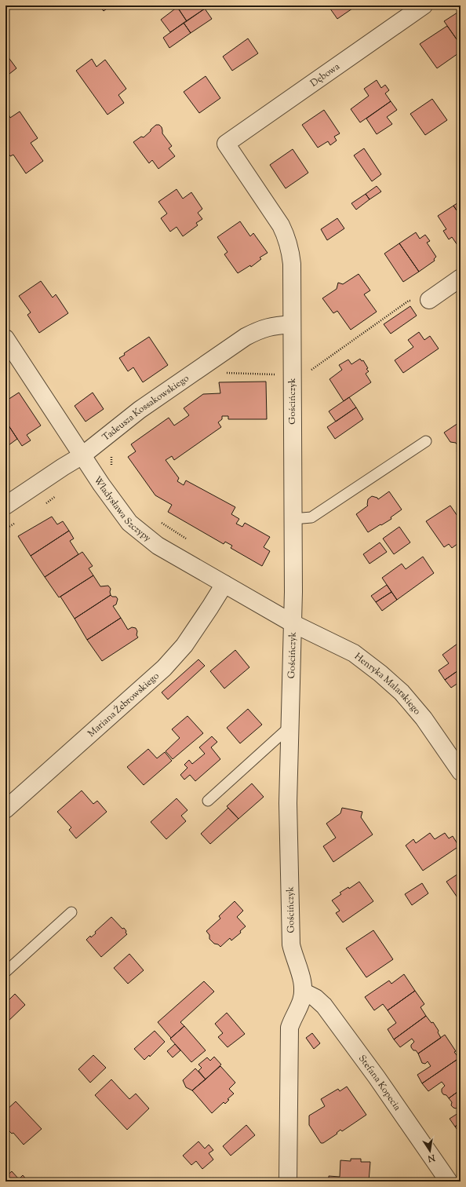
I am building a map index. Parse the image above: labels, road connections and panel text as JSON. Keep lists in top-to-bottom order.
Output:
{
  "streets": {
    "street": [
      "Dębowa",
      "Gościńczyk",
      "Tadeusza Kossakowskiego",
      "Władysława Szczypy",
      "Henryka Malarskiego",
      "Mariana Żebrowskiego",
      "Stefana Kopecia"
    ]
  },
  "crossings": [
    ["Dębowa", "Gościńczyk"],
    ["Gościńczyk", "Tadeusza Kossakowskiego"],
    ["Gościńczyk", "Władysława Szczypy"],
    ["Gościńczyk", "Henryka Malarskiego"],
    ["Gościńczyk", "Stefana Kopecia"],
    ["Tadeusza Kossakowskiego", "Władysława Szczypy"],
    ["Władysława Szczypy", "Henryka Malarskiego"],
    ["Władysława Szczypy", "Mariana Żebrowskiego"]
  ],
  "north": "bottom"
}
